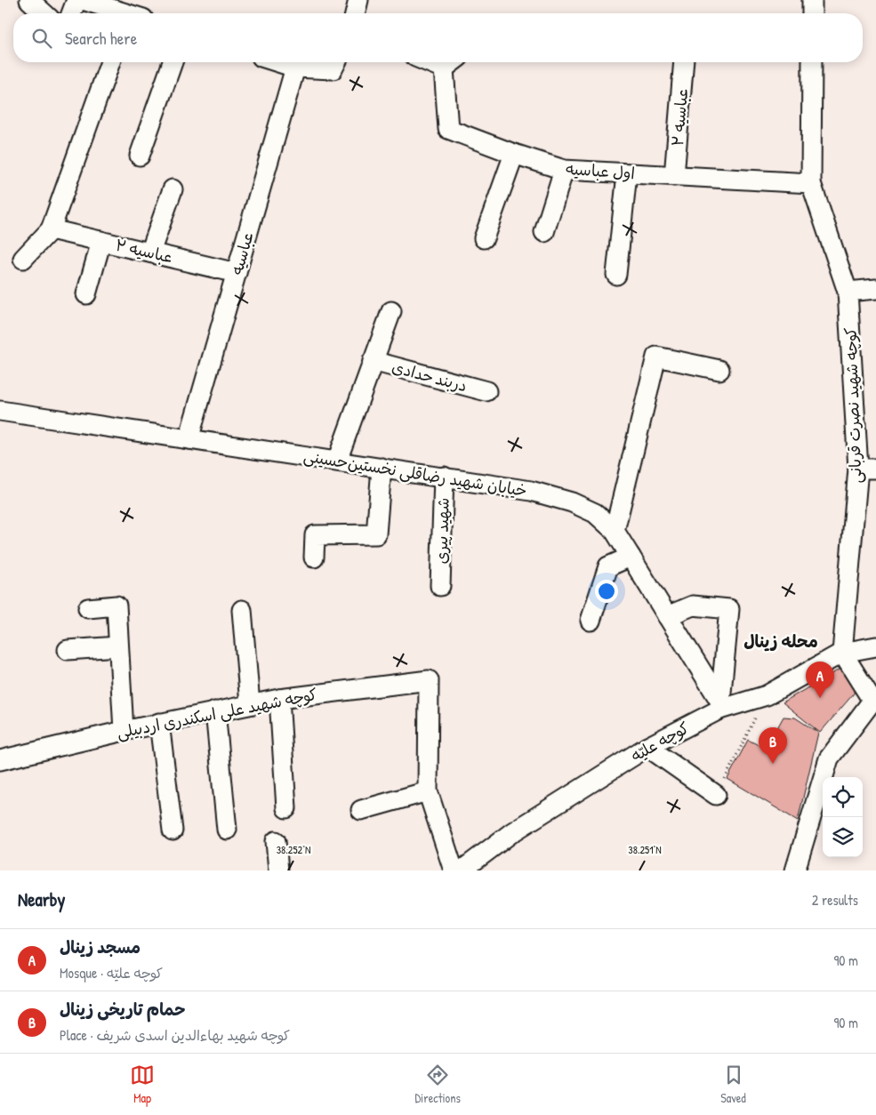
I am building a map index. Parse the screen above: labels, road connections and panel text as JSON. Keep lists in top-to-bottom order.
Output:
{
  "streets": {
    "street": [
      "عباسیه ۲",
      "اول عباسیه",
      "عباسیه",
      "دربند حدادی",
      "کوچه شهید نصرت قربانی",
      "خیابان شهید رضاقلی نخستین‌حسینی",
      "شهید پیری",
      "کوچه شهید علی اسکندری اردبیلی",
      "کوچه علیّه"
    ]
  },
  "crossings": [
    ["عباسیه ۲", "اول عباسیه"],
    ["عباسیه ۲", "عباسیه"],
    ["اول عباسیه", "کوچه شهید نصرت قربانی"],
    ["عباسیه", "خیابان شهید رضاقلی نخستین‌حسینی"],
    ["دربند حدادی", "خیابان شهید رضاقلی نخستین‌حسینی"],
    ["کوچه شهید نصرت قربانی", "کوچه علیّه"],
    ["خیابان شهید رضاقلی نخستین‌حسینی", "شهید پیری"],
    ["خیابان شهید رضاقلی نخستین‌حسینی", "کوچه علیّه"]
  ],
  "districts": ["محله زینال"],
  "page": {
    "search": "Search here",
    "pins": ["A", "B"],
    "heading": ["Nearby", "2 results"],
    "list": [
      {
        "mark": "A",
        "name": "مسجد زینال",
        "note": "Mosque · کوچه علیّه",
        "value": "90 m"
      },
      {
        "mark": "B",
        "name": "حمام تاریخی زینال",
        "note": "Place · کوچه شهید بهاءالدین اسدی شریف",
        "value": "90 m"
      }
    ],
    "nav": ["Map", "Directions", "Saved"]
  },
  "coordinates": ["38.252°N", "38.251°N"]
}
